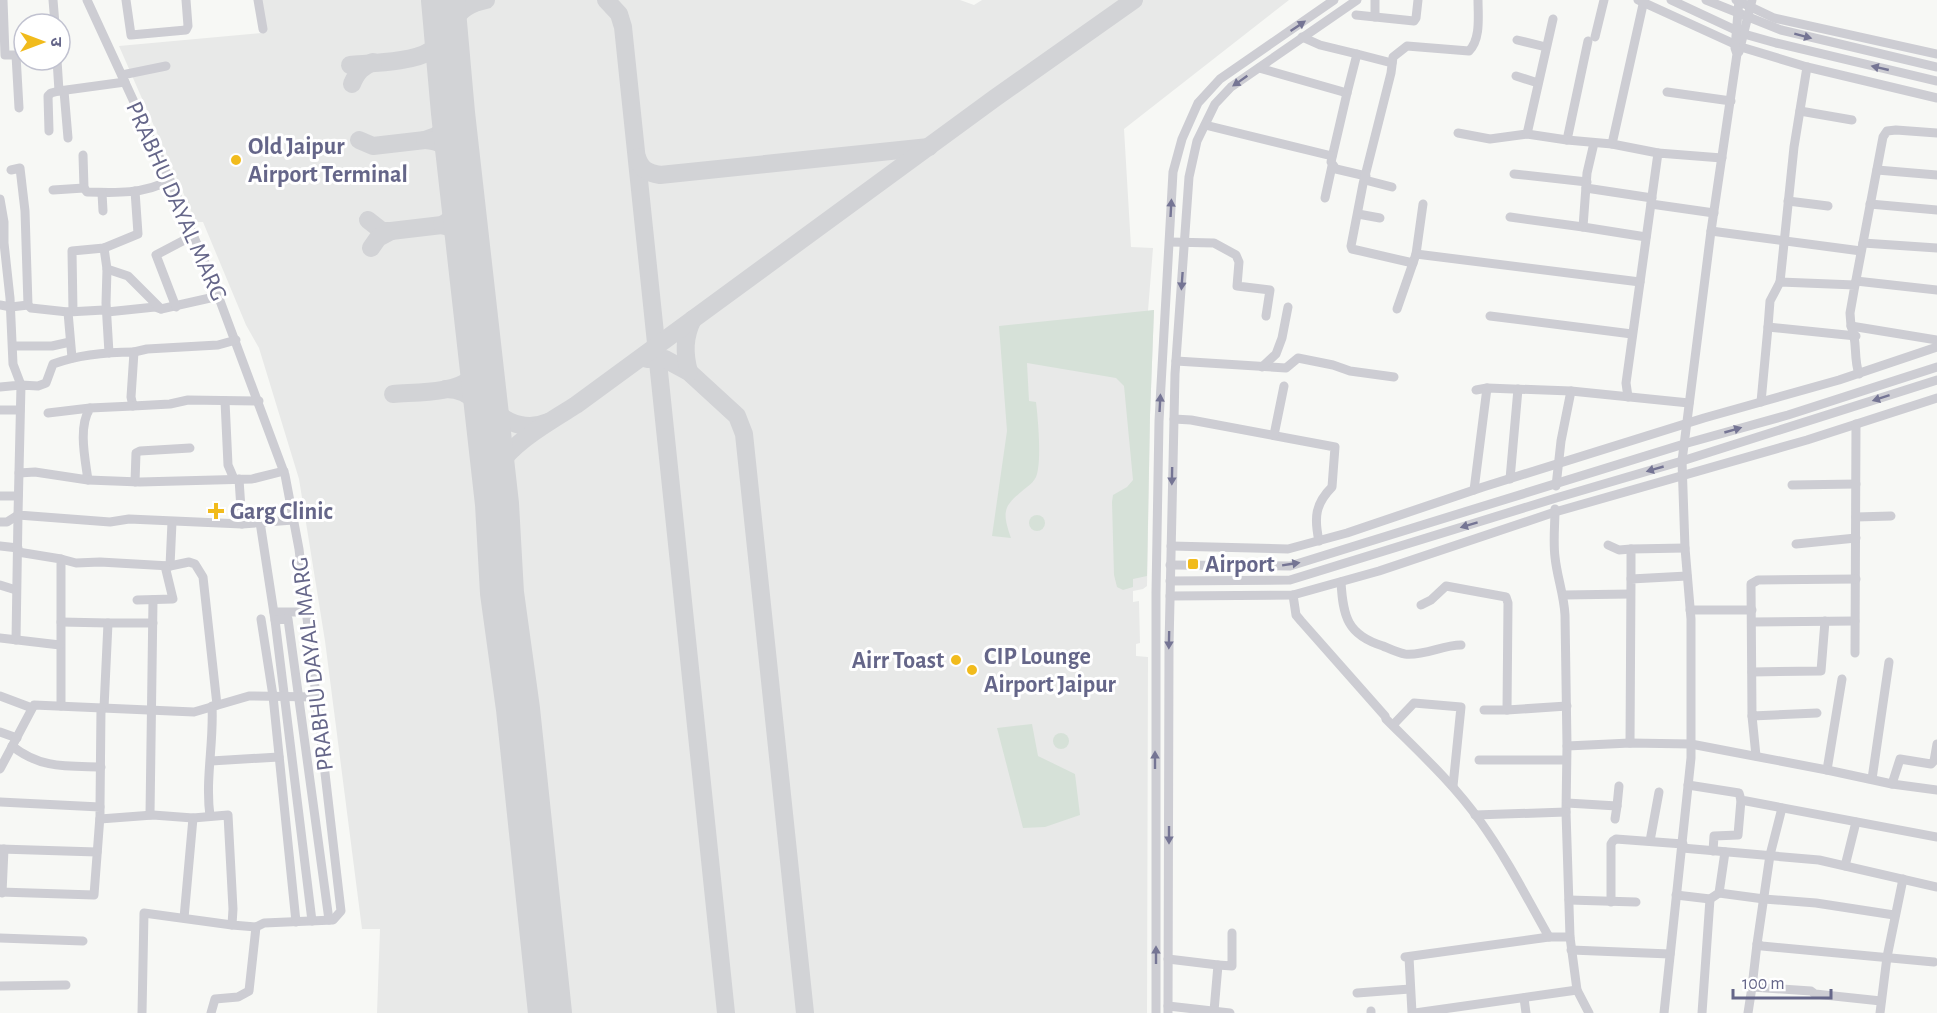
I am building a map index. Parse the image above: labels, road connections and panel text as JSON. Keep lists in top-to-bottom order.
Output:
{
  "streets": {
    "street": ["PRABHU DAYAL MARG"]
  },
  "places": {
    "other": ["Old Jaipur Airport Terminal", "Airr Toast", "CIP Lounge Airport Jaipur"],
    "health": ["Garg Clinic"],
    "transit": ["Airport"]
  },
  "scale_bar": "100 m",
  "north": "right"
}
